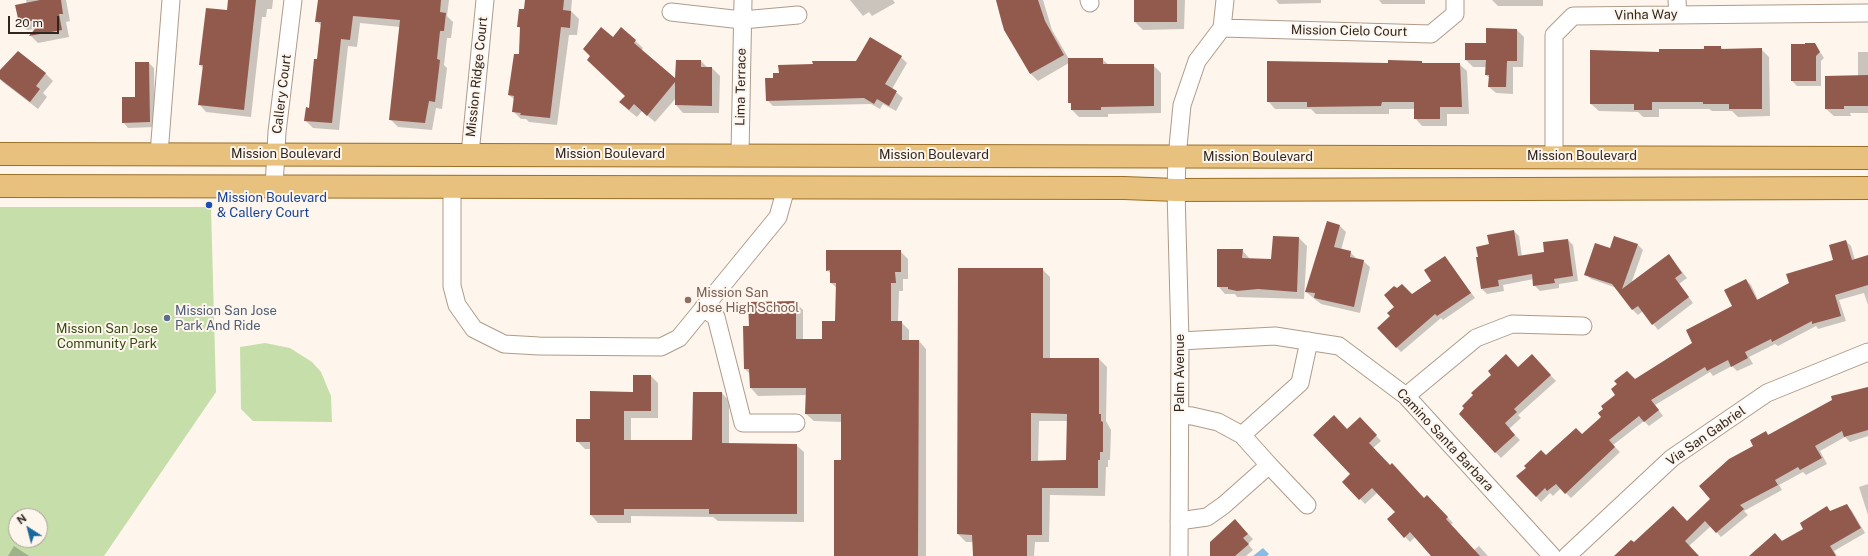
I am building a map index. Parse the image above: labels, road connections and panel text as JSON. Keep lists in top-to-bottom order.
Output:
{
  "streets": {
    "main road": ["Mission Boulevard"],
    "street": [
      "Vinha Way",
      "Mission Cielo Court",
      "Mission Ridge Court",
      "Lima Terrace",
      "Callery Court",
      "Palm Avenue",
      "Via San Gabriel",
      "Camino Santa Barbara"
    ]
  },
  "crossings": [
    ["Vinha Way", "Mission Boulevard"],
    ["Mission Cielo Court", "Palm Avenue"],
    ["Mission Ridge Court", "Mission Boulevard"],
    ["Lima Terrace", "Mission Boulevard"],
    ["Callery Court", "Mission Boulevard"],
    ["Mission Boulevard", "Palm Avenue"],
    ["Palm Avenue", "Camino Santa Barbara"]
  ],
  "parks": ["Mission San Jose Community Park"],
  "places": ["Mission Boulevard & Callery Court", "Mission San Jose High School", "Mission San Jose Park And Ride"],
  "scale_bar": "20 m",
  "north": "top left"
}
